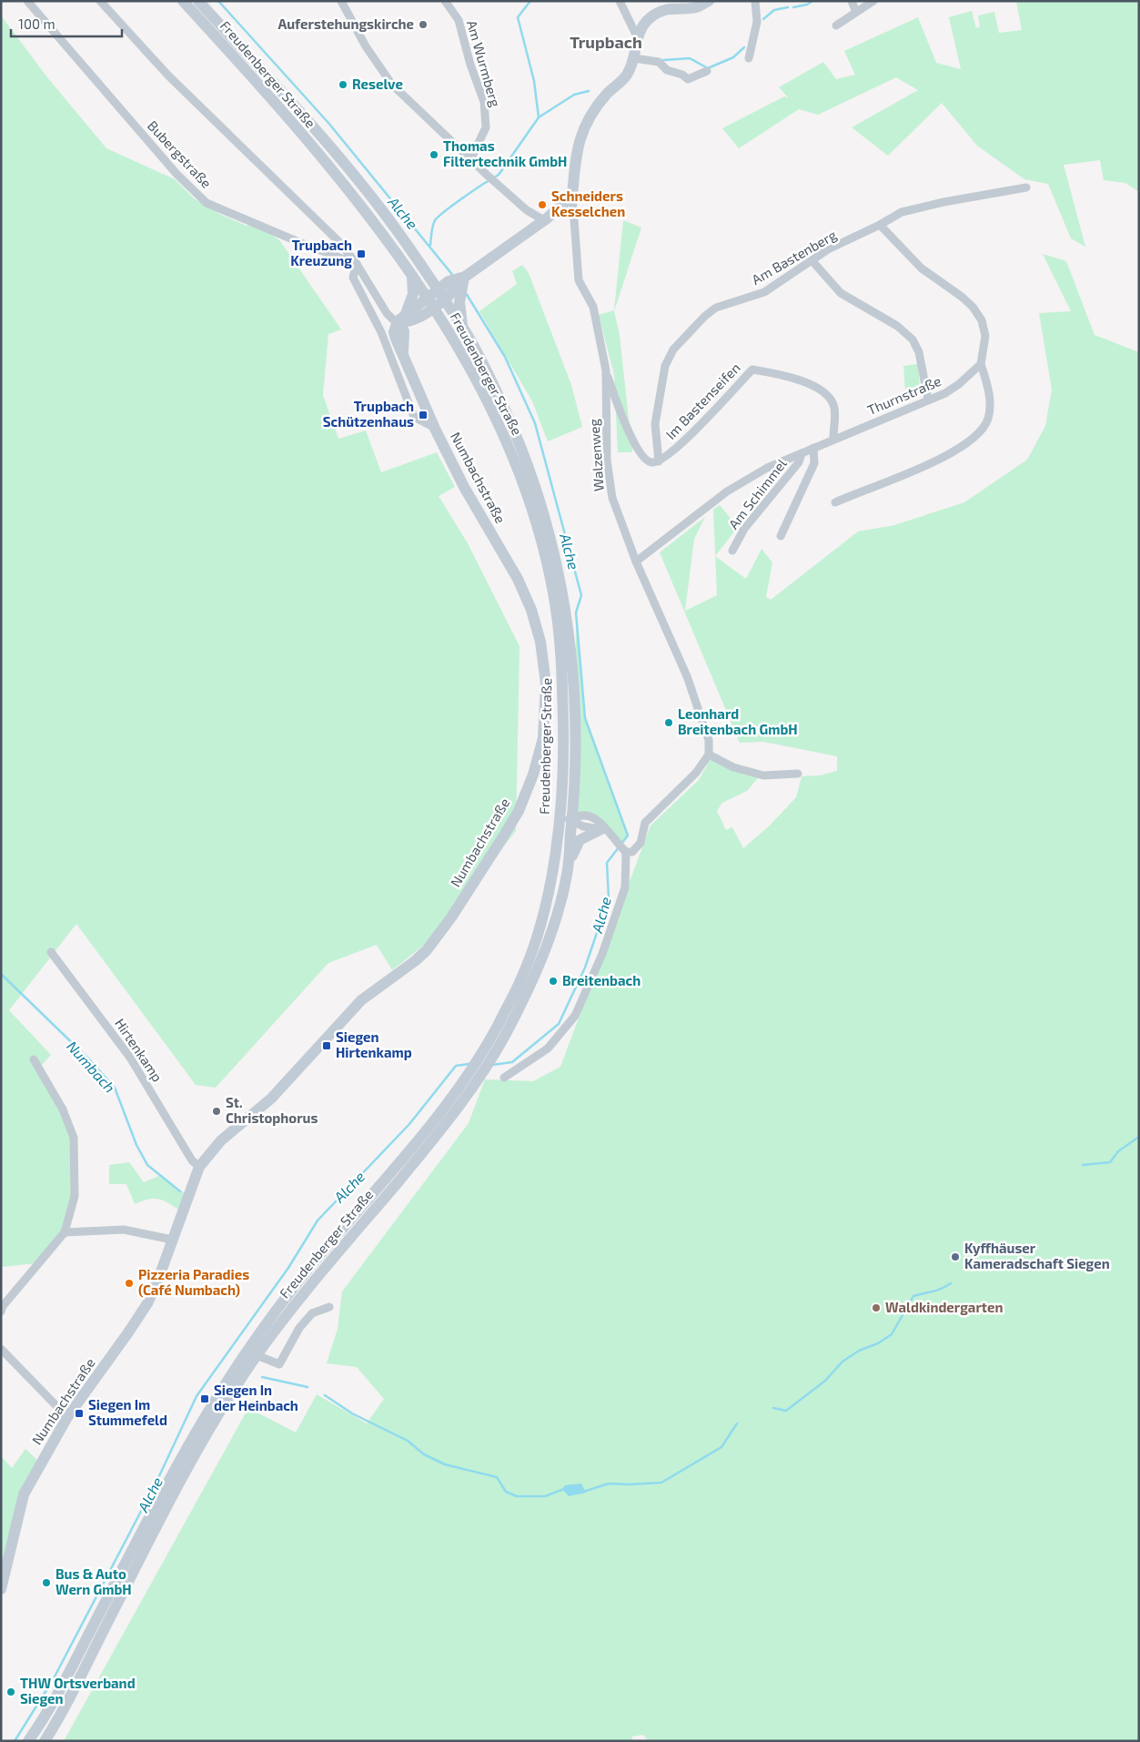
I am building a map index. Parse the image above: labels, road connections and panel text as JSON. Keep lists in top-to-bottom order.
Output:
{
  "streets": {
    "main road": ["Freudenberger Straße", "Numbachstraße"],
    "street": [
      "Am Wurmberg",
      "Bubergstraße",
      "Am Bastenberg",
      "Thurnstraße",
      "Im Bastenseifen",
      "Walzenweg",
      "Am Schimmel",
      "Hirtenkamp"
    ]
  },
  "crossings": [
    ["Freudenberger Straße", "Numbachstraße"],
    ["Am Bastenberg", "Im Bastenseifen"],
    ["Thurnstraße", "Im Bastenseifen"],
    ["Thurnstraße", "Walzenweg"],
    ["Thurnstraße", "Am Schimmel"],
    ["Numbachstraße", "Hirtenkamp"]
  ],
  "districts": ["Trupbach"],
  "water": ["Alche", "Numbach"],
  "places": {
    "other": [
      "Auferstehungskirche",
      "Reselve",
      "Thomas Filtertechnik GmbH",
      "Schneiders Kesselchen",
      "Leonhard Breitenbach GmbH",
      "Breitenbach",
      "St. Christophorus",
      "Kyffhäuser Kameradschaft Siegen",
      "Pizzeria Paradies (Café Numbach)",
      "Waldkindergarten",
      "Bus & Auto Wern GmbH",
      "THW Ortsverband Siegen"
    ],
    "transit": [
      "Trupbach Kreuzung",
      "Trupbach Schützenhaus",
      "Siegen Hirtenkamp",
      "Siegen In der Heinbach",
      "Siegen Im Stummefeld"
    ]
  },
  "scale_bar": "100 m"
}
